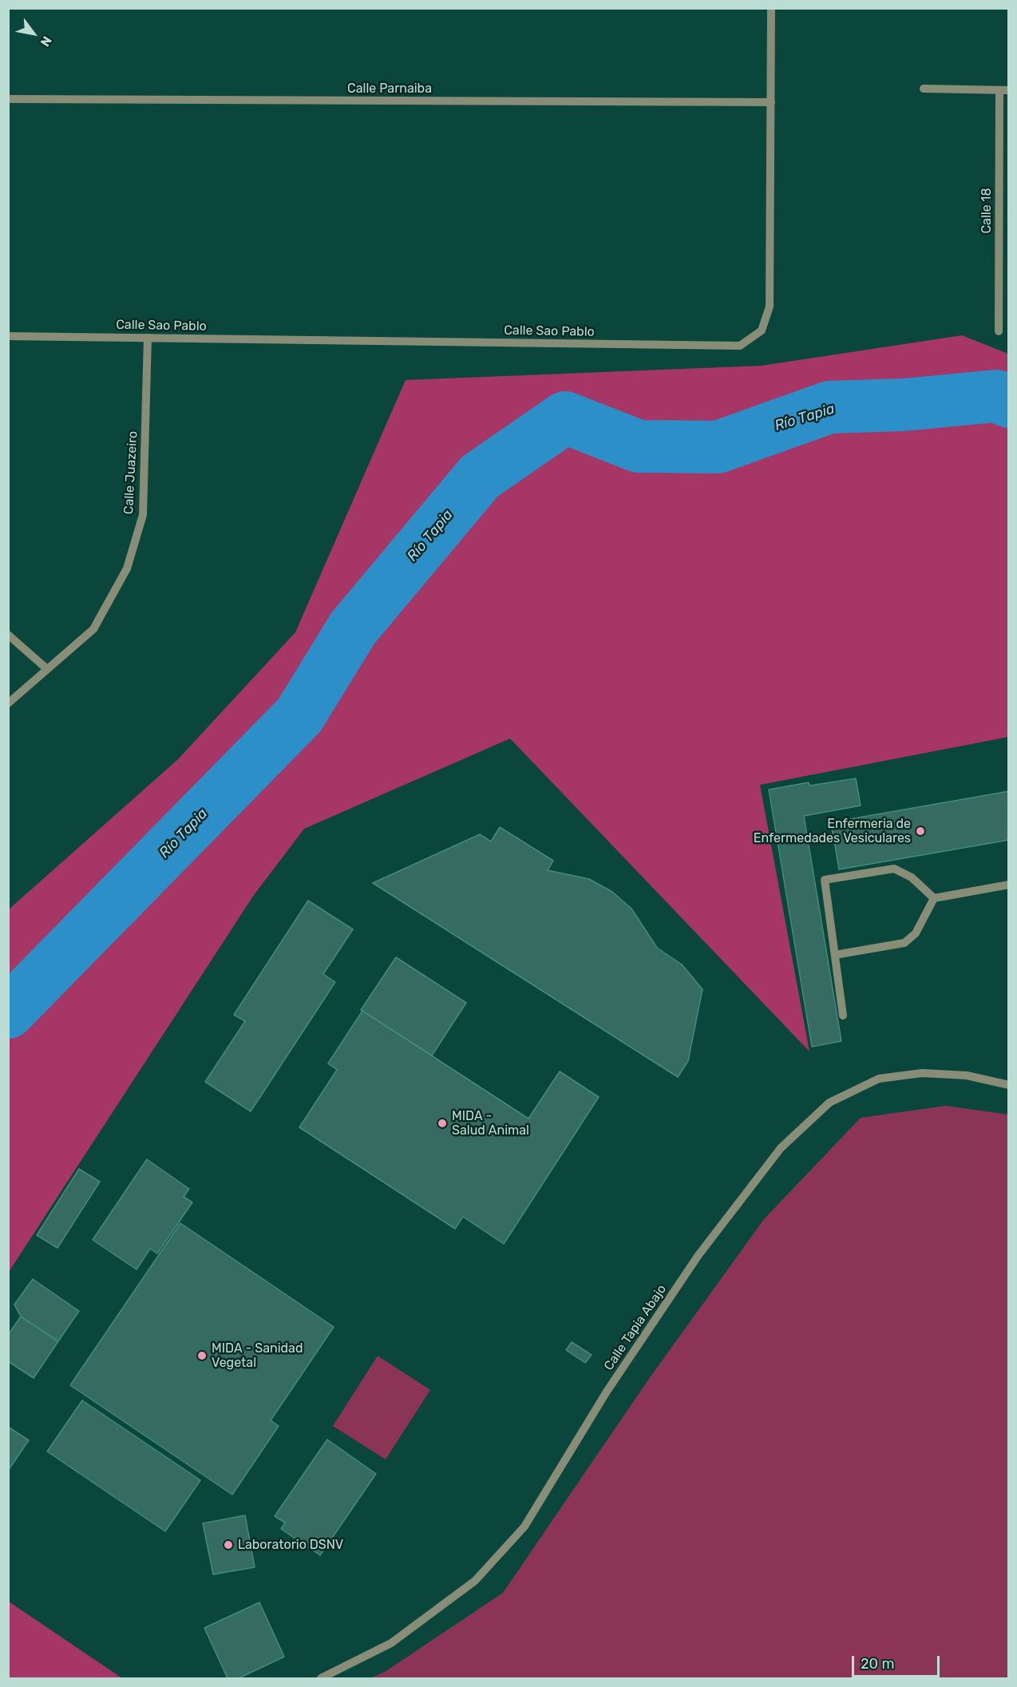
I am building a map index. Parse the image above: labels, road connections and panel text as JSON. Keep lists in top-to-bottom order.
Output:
{
  "streets": {
    "street": [
      "Calle Parnaiba",
      "Calle 18",
      "Calle Sao Pablo",
      "Calle Juazeiro",
      "Calle Tapia Abajo"
    ]
  },
  "crossings": [
    ["Calle Parnaiba", "Calle Sao Pablo"],
    ["Calle Sao Pablo", "Calle Juazeiro"]
  ],
  "water": ["Río Tapia"],
  "places": [
    "Enfermeria de Enfermedades Vesiculares",
    "MIDA - Salud Animal",
    "MIDA - Sanidad Vegetal",
    "Laboratorio DSNV"
  ],
  "scale_bar": "20 m",
  "north": "bottom right"
}
